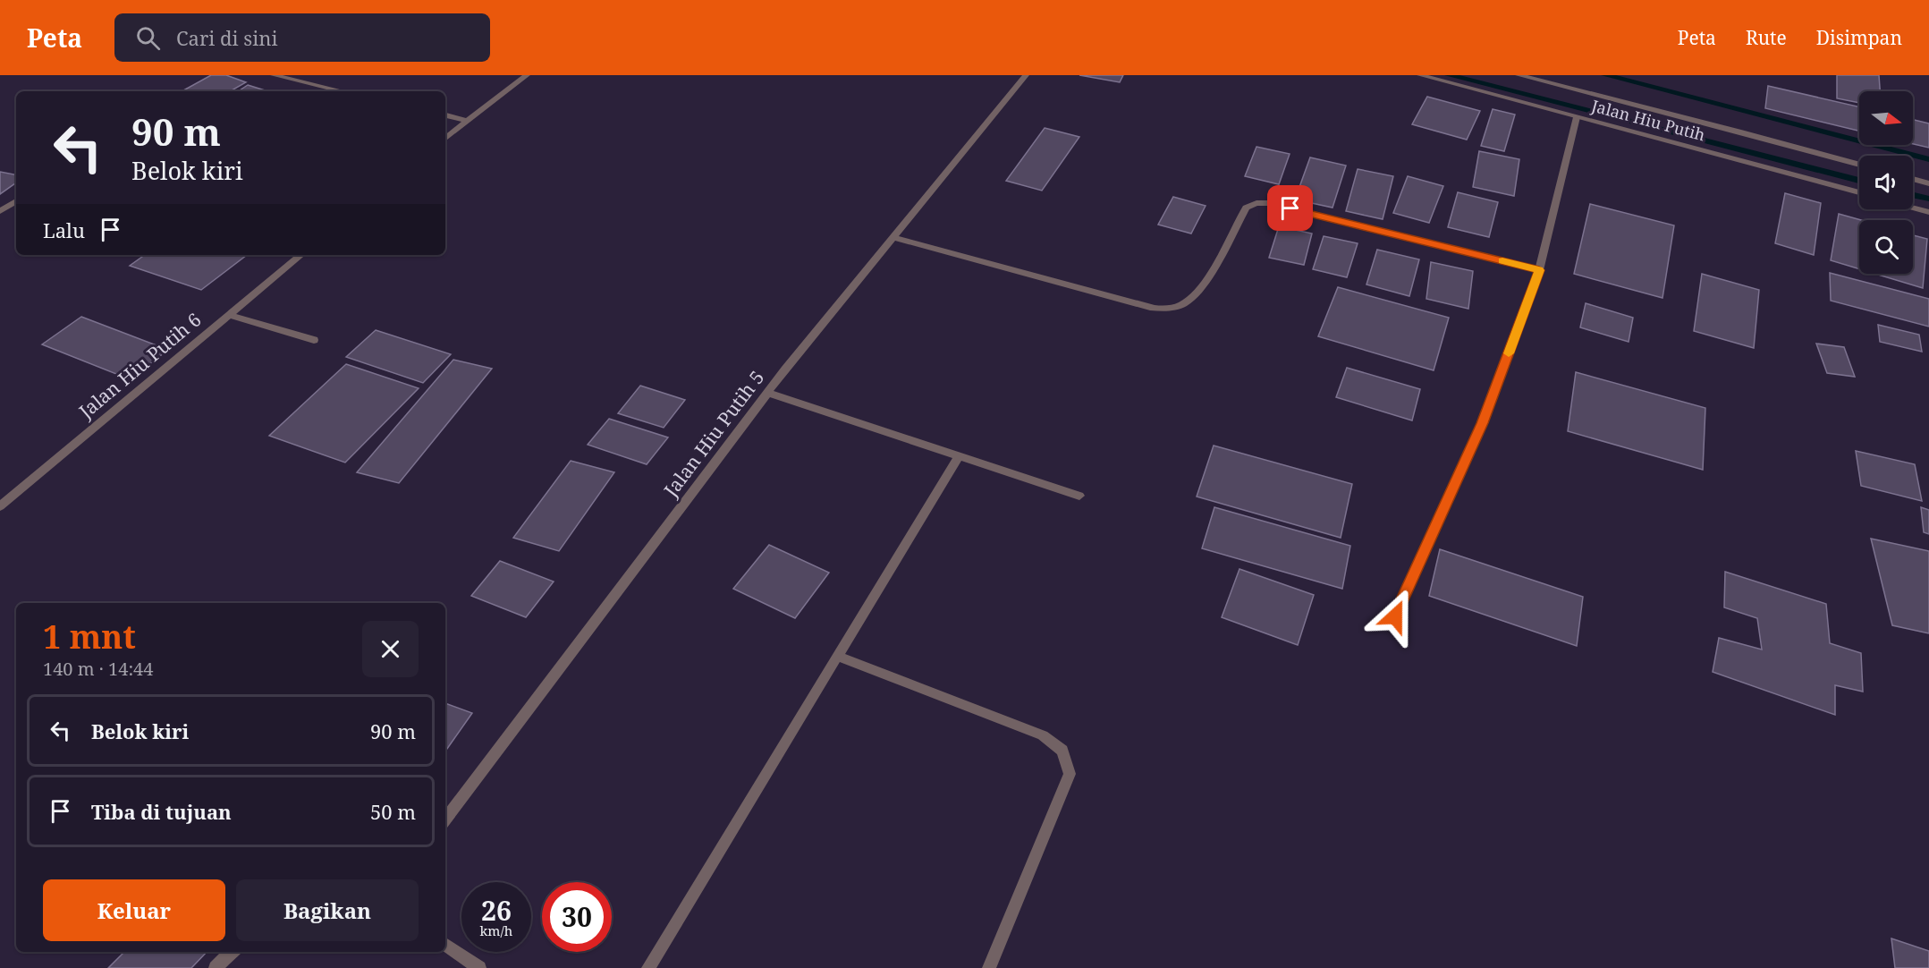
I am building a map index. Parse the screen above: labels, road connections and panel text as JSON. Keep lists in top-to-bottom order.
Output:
{
  "streets": {
    "street": ["Jalan Hiu Putih", "Jalan Hiu Putih 6", "Jalan Hiu Putih 5"]
  },
  "north": "right",
  "page": {
    "header": "Peta",
    "search": "Cari di sini",
    "nav": ["Peta", "Rute", "Disimpan"],
    "turn": ["90 m", "Belok kiri"],
    "then": "Lalu",
    "heading": ["1 mnt", "140 m · 14:44"],
    "list": [
      {
        "name": "Belok kiri",
        "value": "90 m"
      },
      {
        "name": "Tiba di tujuan",
        "value": "50 m"
      }
    ],
    "buttons": ["Keluar", "Bagikan"],
    "speed": "26 km/h",
    "limit": "30"
  }
}
